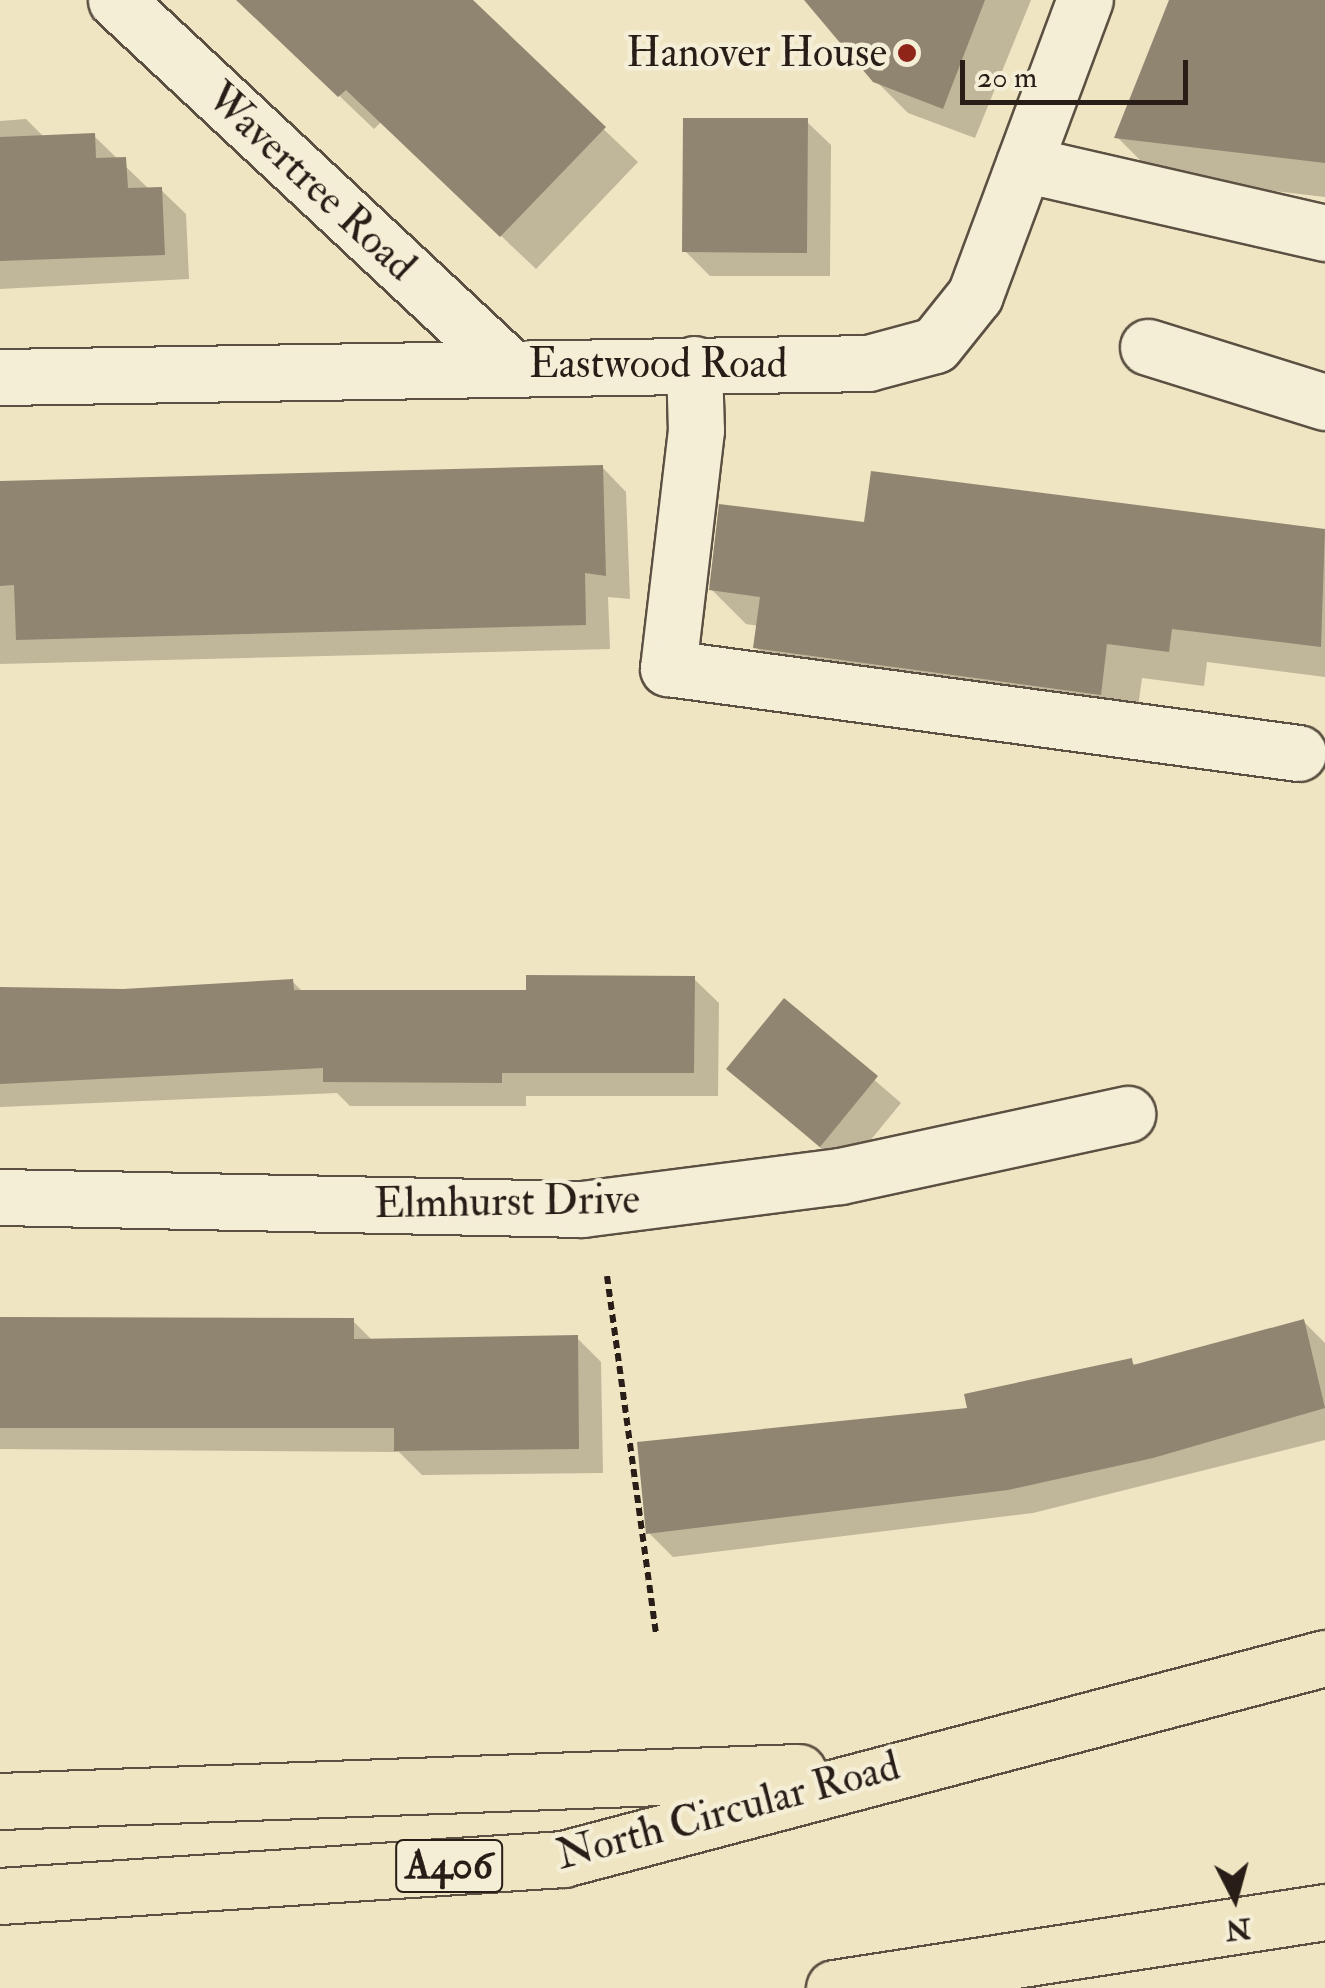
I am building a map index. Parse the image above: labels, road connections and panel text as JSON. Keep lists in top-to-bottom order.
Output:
{
  "streets": {
    "highway": ["North Circular Road", "A406"],
    "street": ["Wavertree Road", "Eastwood Road", "Elmhurst Drive"]
  },
  "crossings": [
    ["Wavertree Road", "Eastwood Road"],
    ["North Circular Road", "A406"]
  ],
  "places": ["Hanover House"],
  "scale_bar": "20 m",
  "north": "bottom"
}
